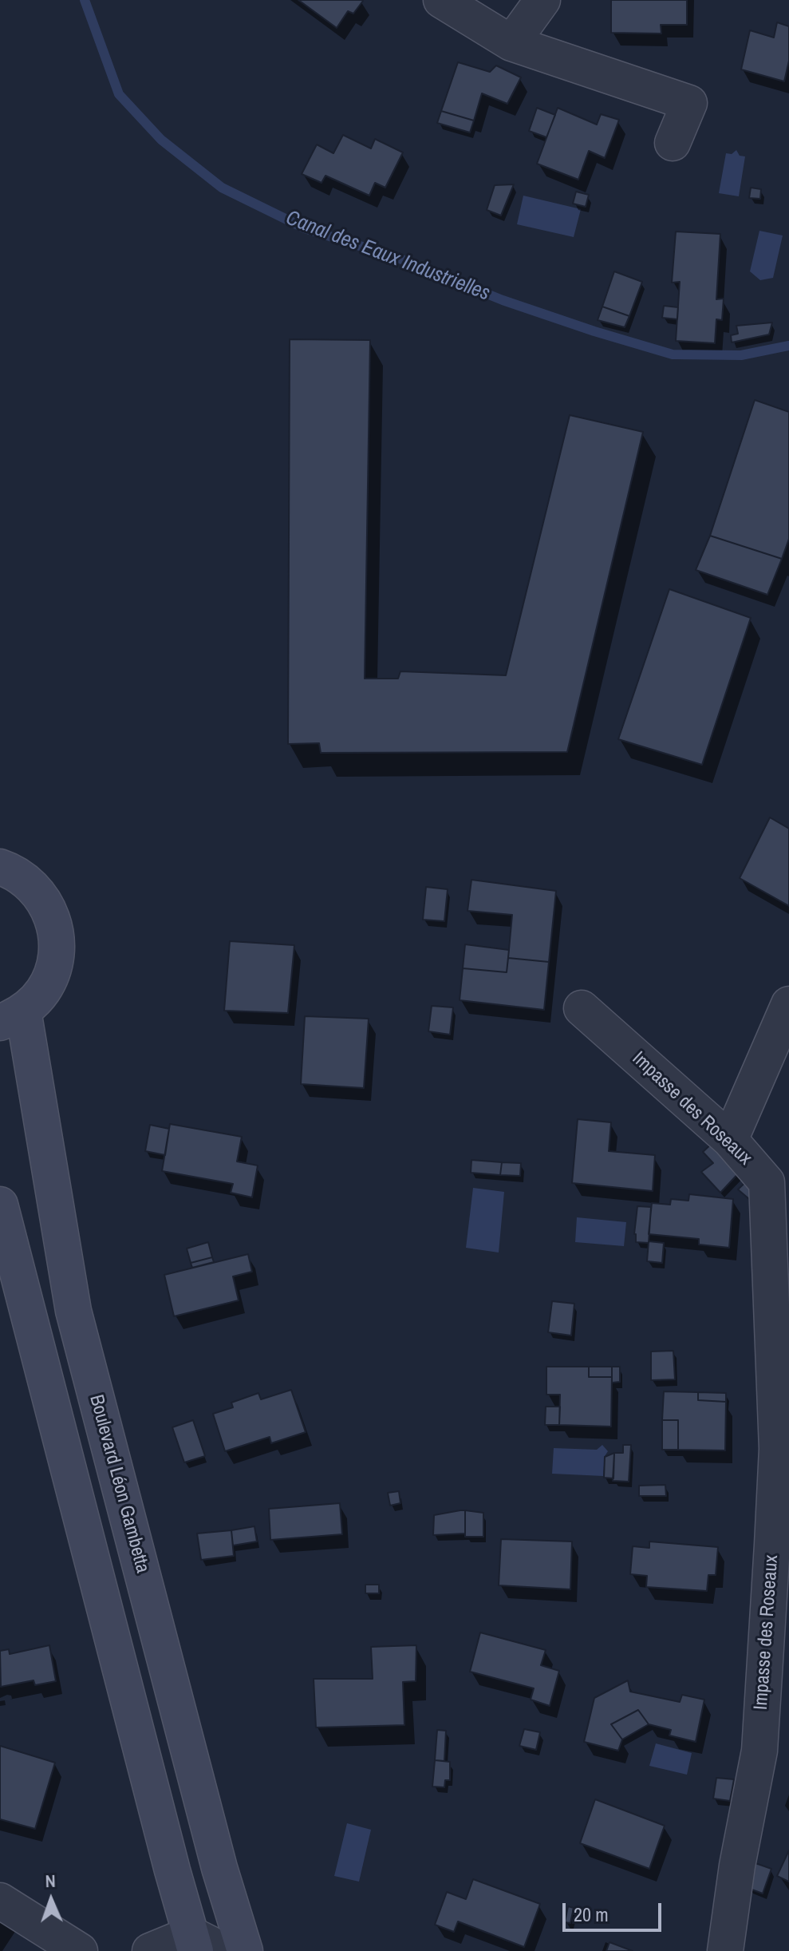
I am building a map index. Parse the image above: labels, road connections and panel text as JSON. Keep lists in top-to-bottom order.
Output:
{
  "streets": {
    "main road": ["Boulevard Léon Gambetta"],
    "street": ["Impasse des Roseaux"]
  },
  "water": ["Canal des Eaux Industrielles"],
  "scale_bar": "20 m",
  "north": "top"
}
